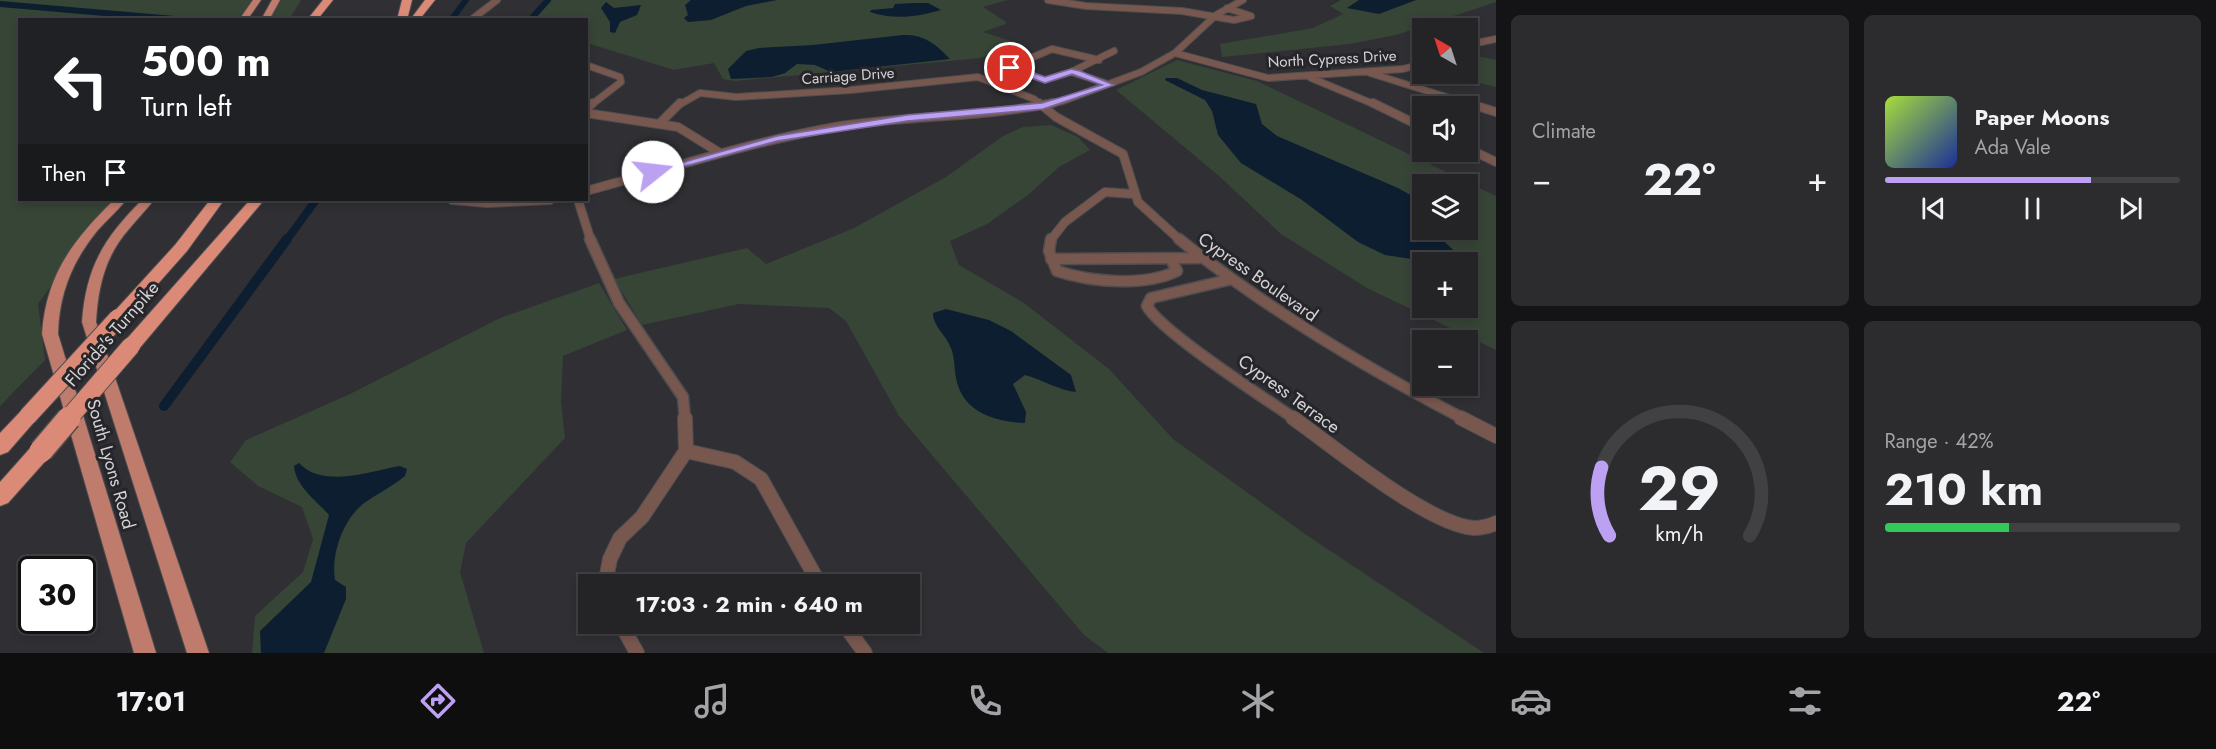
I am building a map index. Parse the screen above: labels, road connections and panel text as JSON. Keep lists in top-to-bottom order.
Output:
{
  "streets": {
    "highway": ["Florida's Turnpike"],
    "main road": ["South Lyons Road"],
    "street": [
      "North Cypress Drive",
      "Carriage Drive",
      "Cypress Boulevard",
      "Cypress Terrace"
    ]
  },
  "crossings": [
    ["Cypress Boulevard", "Cypress Terrace"]
  ],
  "north": "top left",
  "page": {
    "tile": [
      "Climate",
      ["Range · 42%", "210 km"]
    ],
    "map_buttons": ["+", "−"],
    "turn": ["500 m", "Turn left"],
    "song": ["Paper Moons", "Ada Vale"],
    "then": "Then",
    "heat": ["−", "22°", "+"],
    "limit": "30",
    "trip": "17:03 · 2 min · 640 m",
    "tabs": ["17:01", "22°"],
    "gauge": ["29", "km/h"]
  }
}
